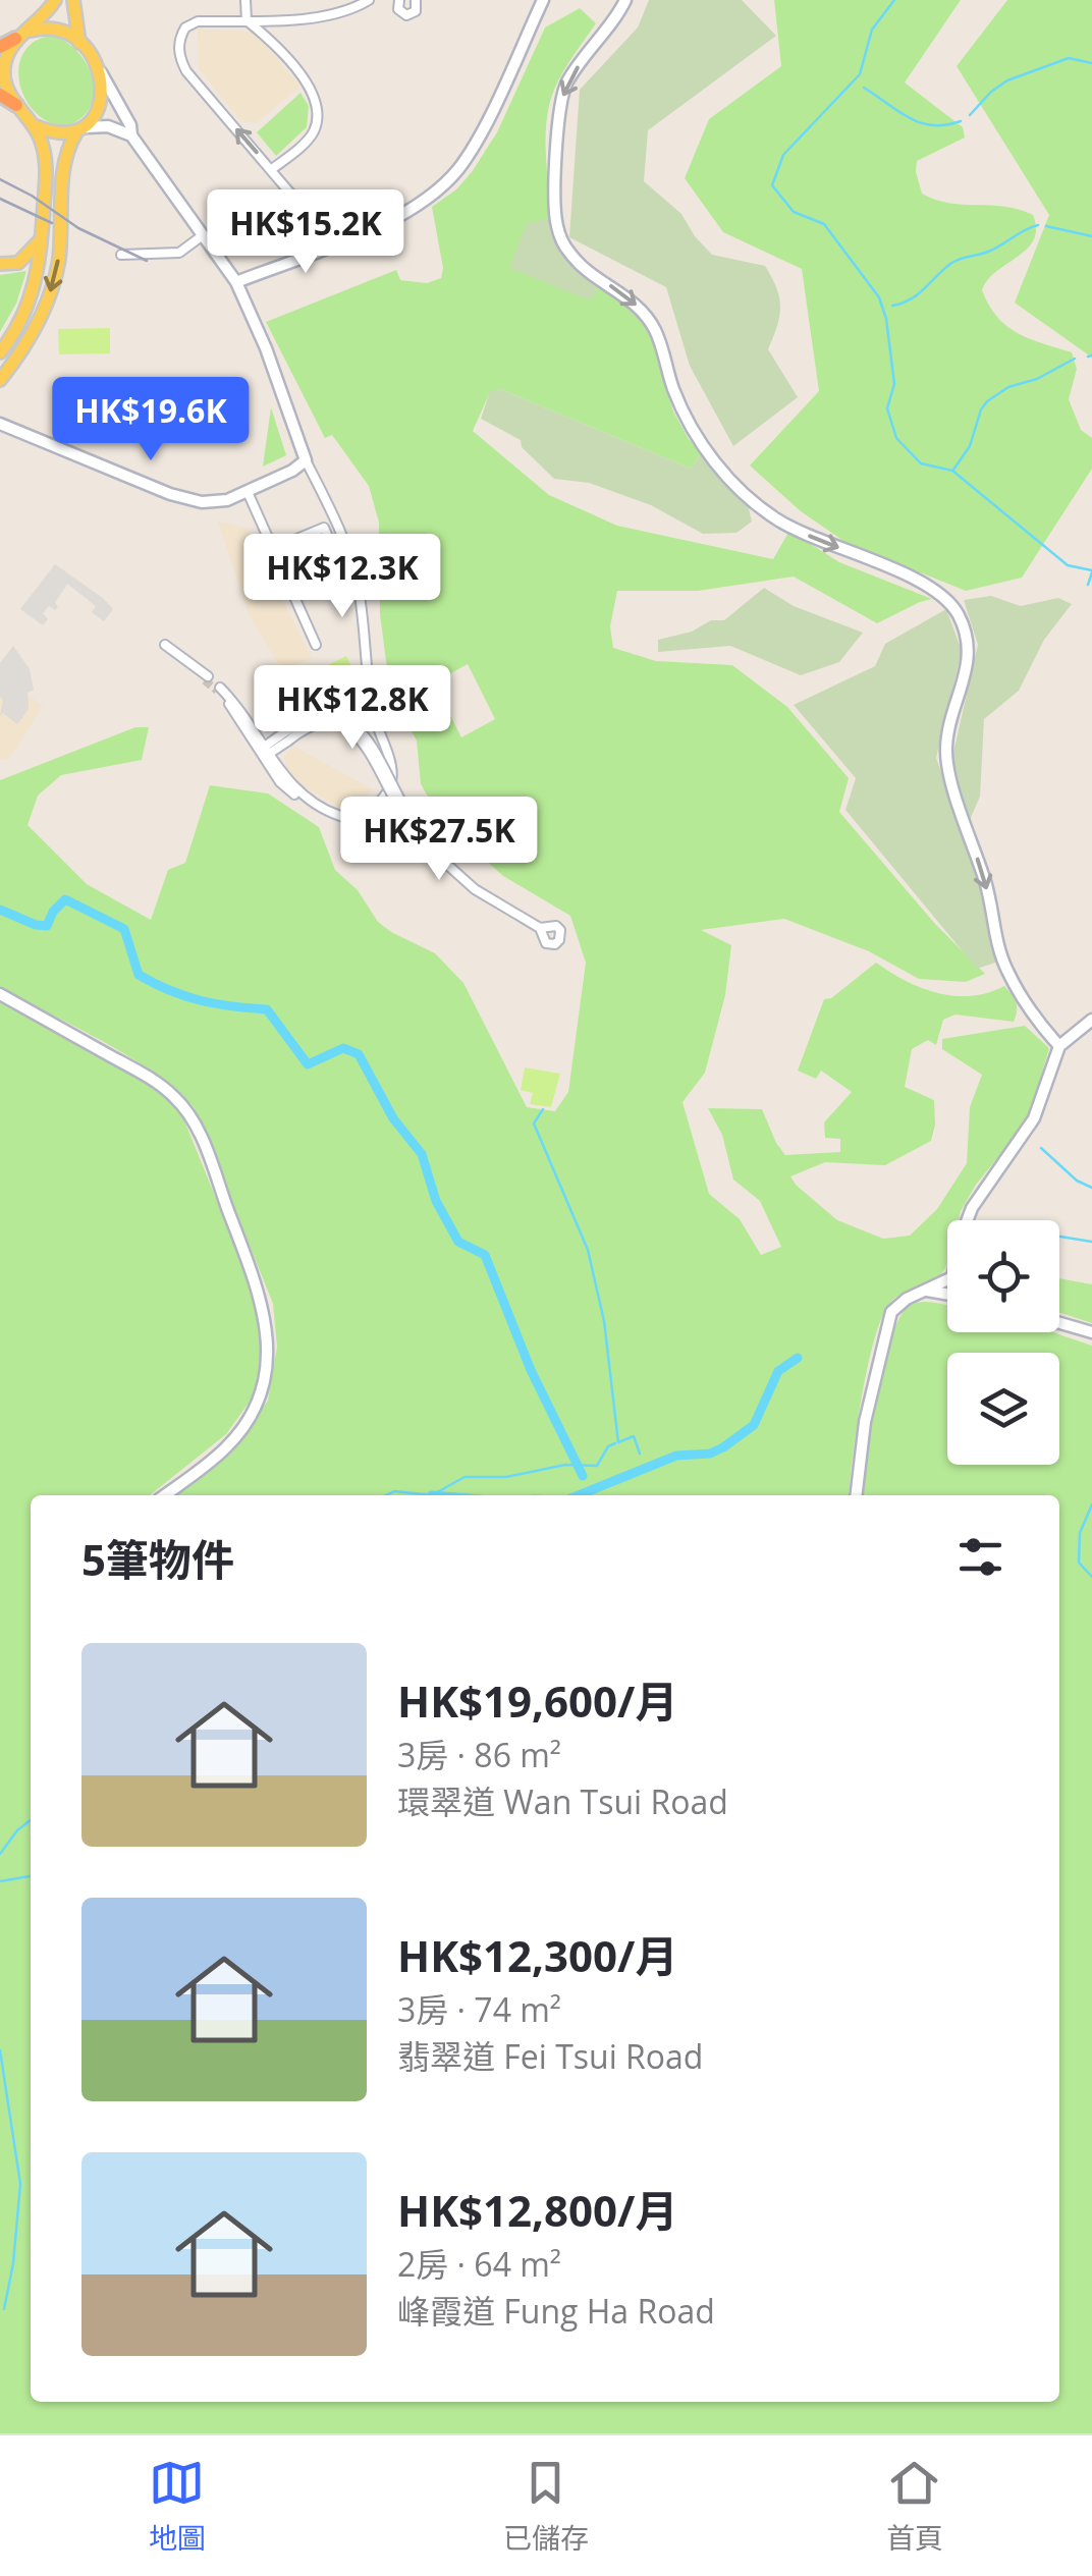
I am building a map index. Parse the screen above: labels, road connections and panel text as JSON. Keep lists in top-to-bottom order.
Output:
{
  "page": {
    "price": [
      "HK$15.2K",
      "HK$19.6K",
      "HK$12.3K",
      "HK$12.8K",
      "HK$27.5K"
    ],
    "heading": "5筆物件",
    "list": [
      {
        "name": "HK$19,600/月",
        "note": "3房 · 86 m² · 環翠道 Wan Tsui Road"
      },
      {
        "name": "HK$12,300/月",
        "note": "3房 · 74 m² · 翡翠道 Fei Tsui Road"
      },
      {
        "name": "HK$12,800/月",
        "note": "2房 · 64 m² · 峰霞道 Fung Ha Road"
      }
    ],
    "tabs": ["地圖", "已儲存", "首頁"]
  }
}
